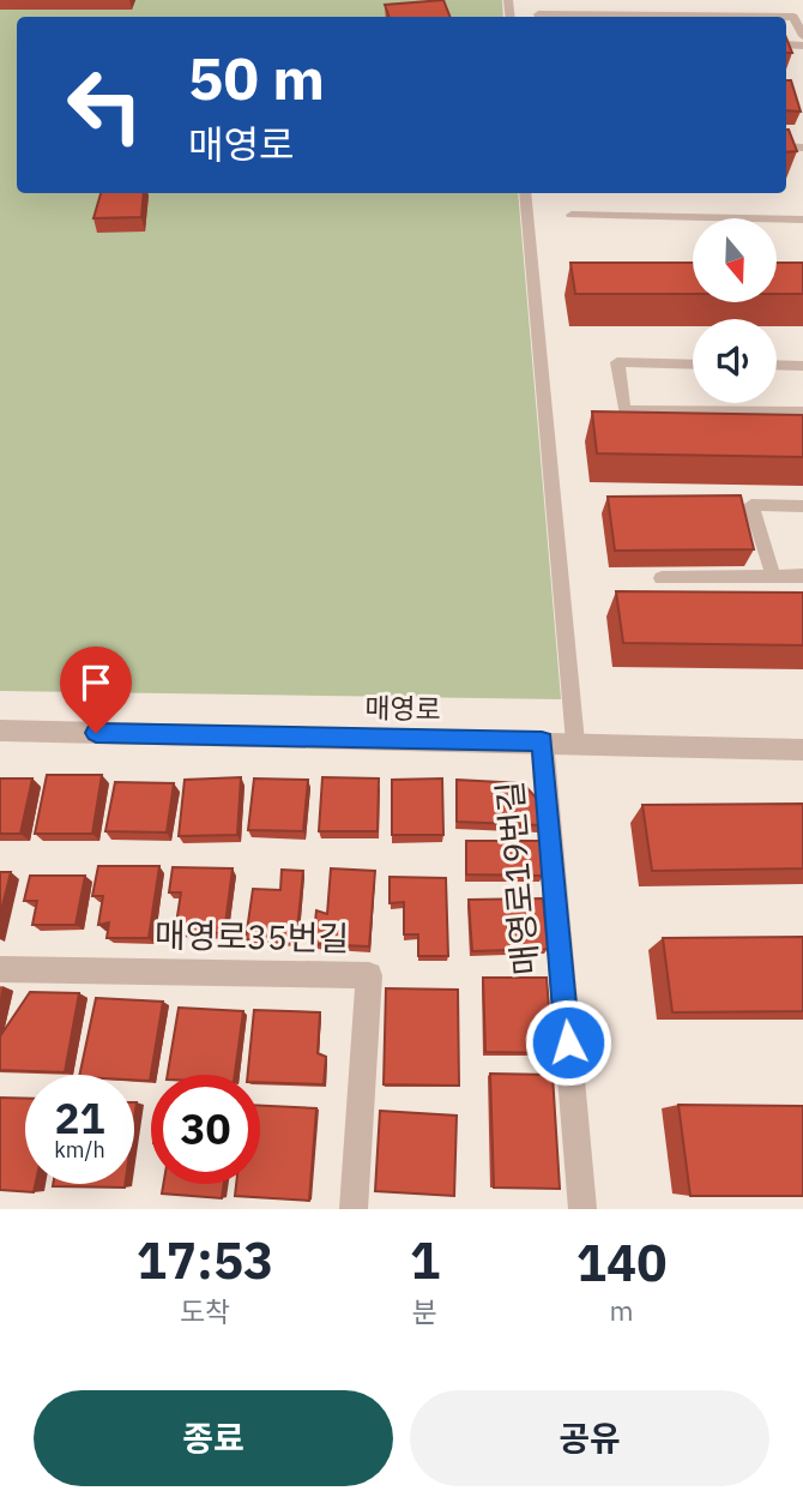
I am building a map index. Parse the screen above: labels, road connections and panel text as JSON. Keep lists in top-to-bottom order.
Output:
{
  "streets": {
    "street": ["매영로", "매영로19번길", "매영로35번길"]
  },
  "crossings": [
    ["매영로", "매영로19번길"]
  ],
  "north": "bottom",
  "page": {
    "turn": ["50 m", "매영로"],
    "speed": "21 km/h",
    "limit": "30",
    "eta": [
      "17:53",
      "도착",
      "1",
      "분",
      "140",
      "m"
    ],
    "buttons": ["종료", "공유"]
  }
}
